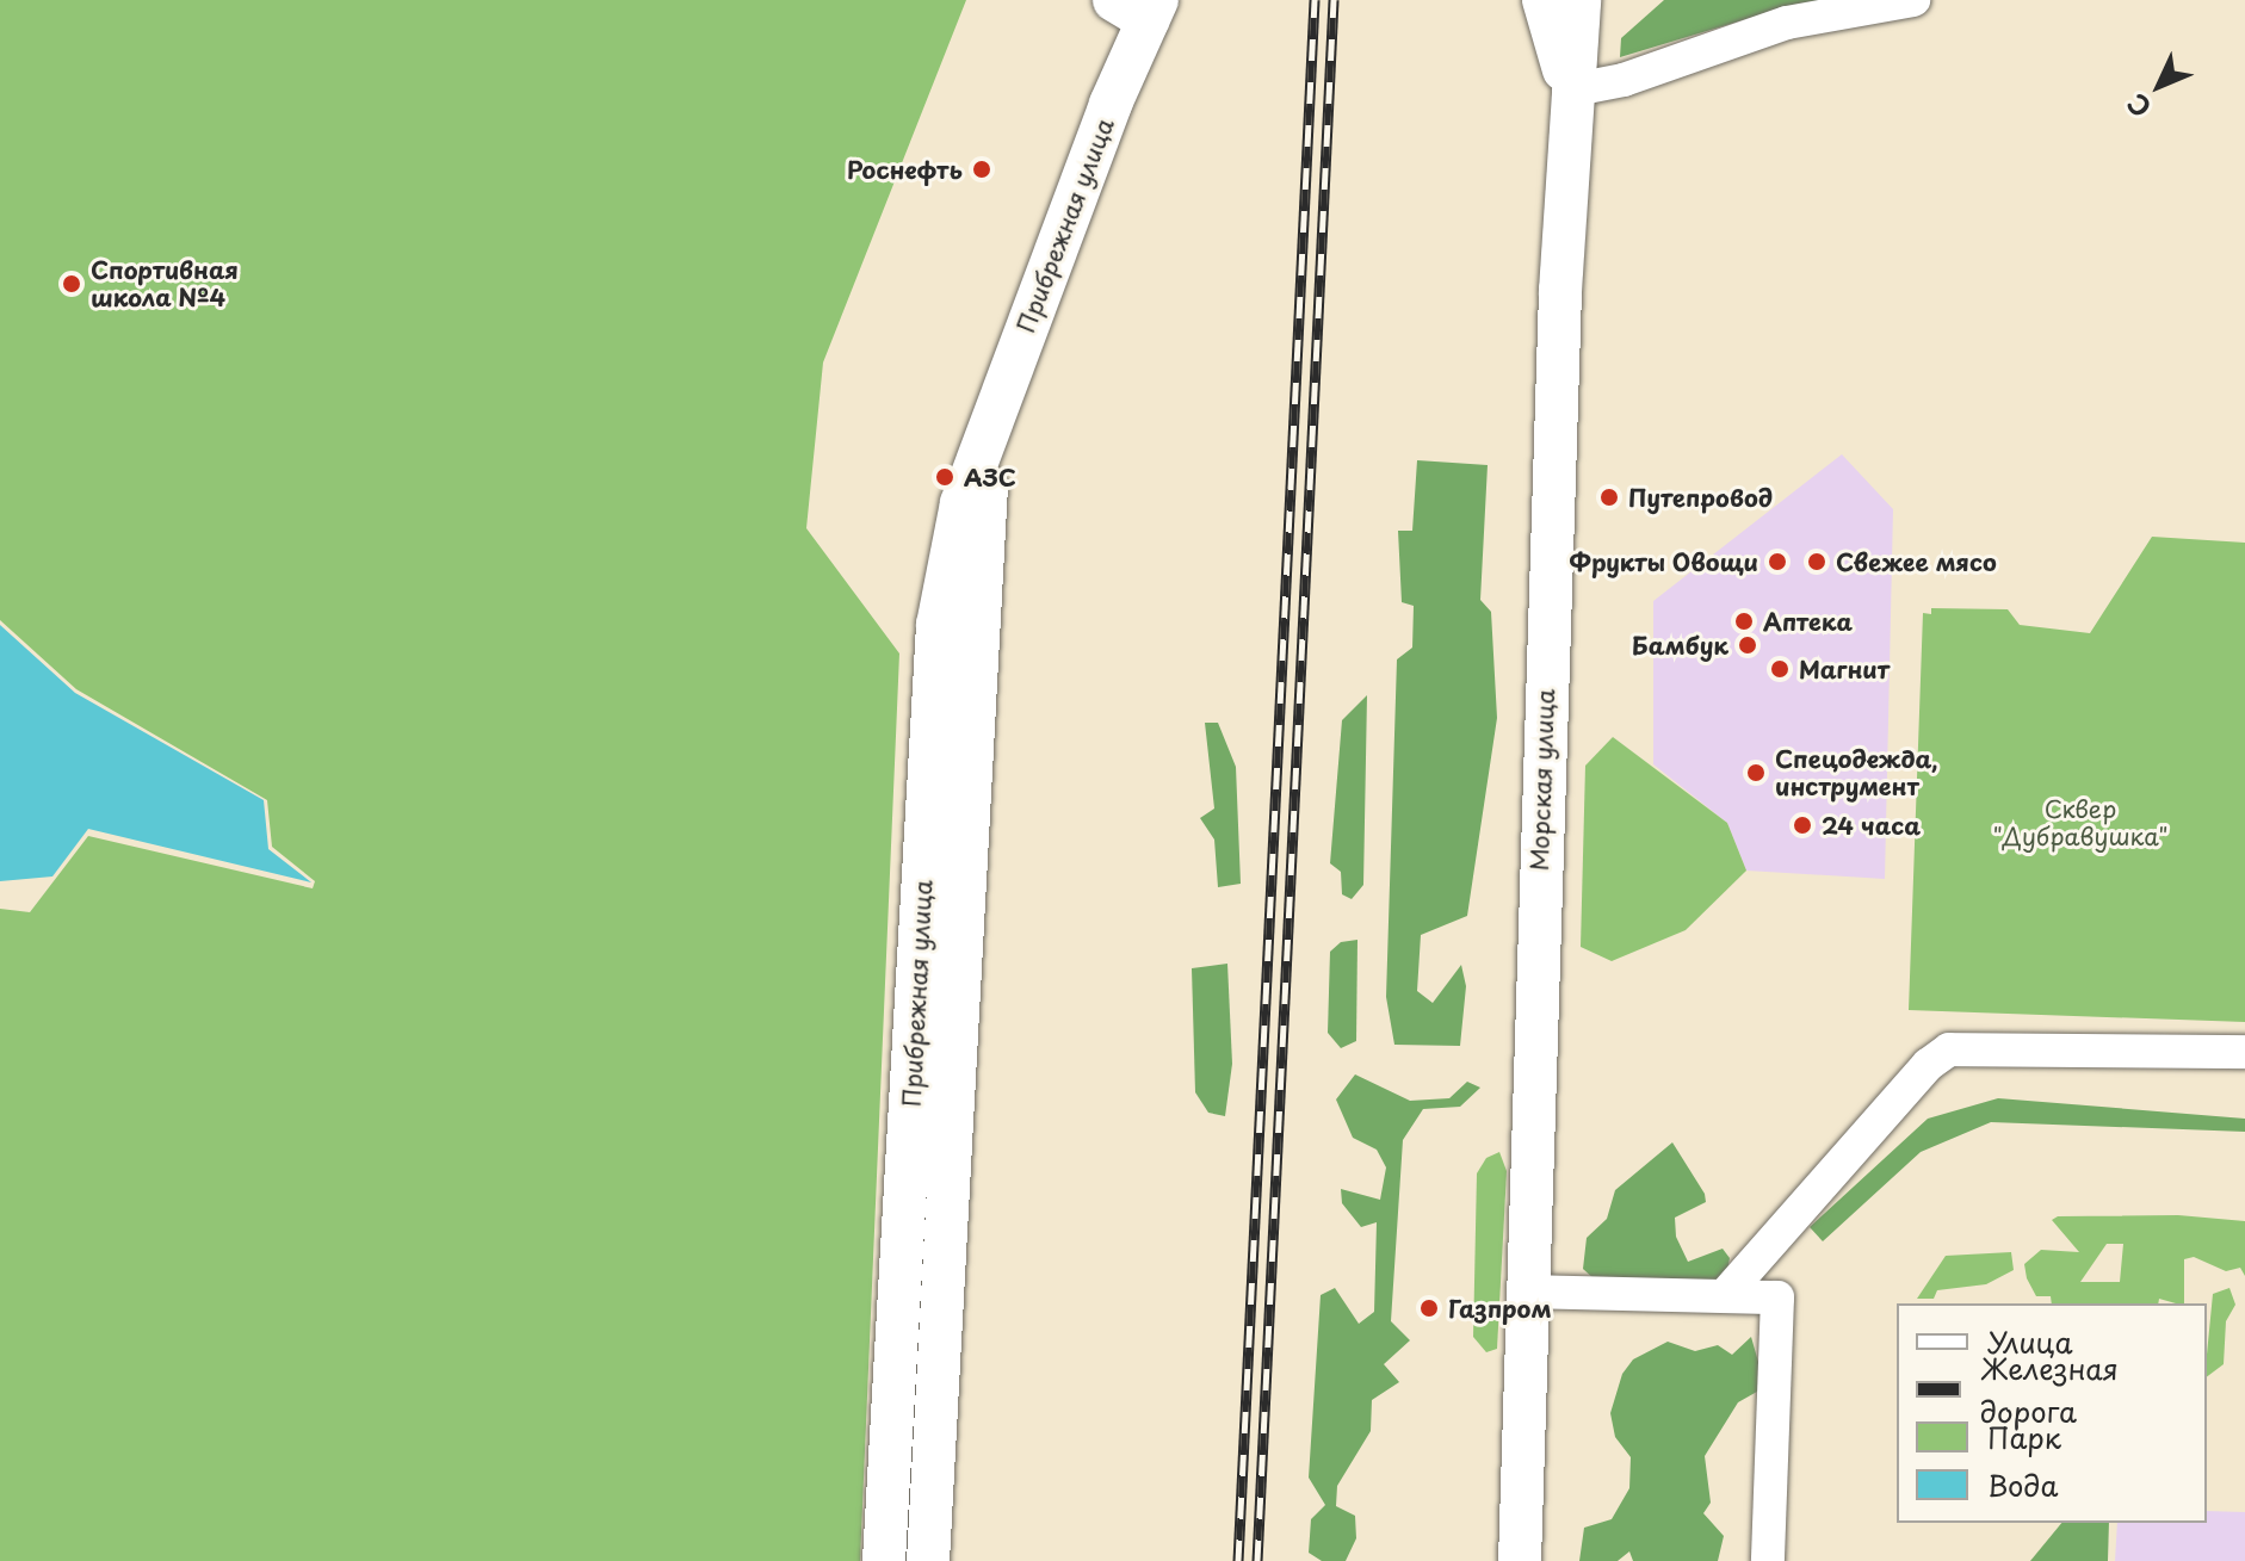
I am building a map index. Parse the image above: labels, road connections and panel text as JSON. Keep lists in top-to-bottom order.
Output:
{
  "streets": {
    "main road": ["Прибрежная улица", "Морская улица"]
  },
  "parks": ["Сквер \"Дубравушка\""],
  "places": [
    "Роснефть",
    "Спортивная школа №4",
    "АЗС",
    "Путепровод",
    "Фрукты Овощи",
    "Свежее мясо",
    "Аптека",
    "Бамбук",
    "Магнит",
    "Спецодежда, инструмент",
    "24 часа",
    "Газпром"
  ],
  "legend": [
    "Улица",
    "Железная дорога",
    "Парк",
    "Вода"
  ],
  "north": "bottom left"
}
